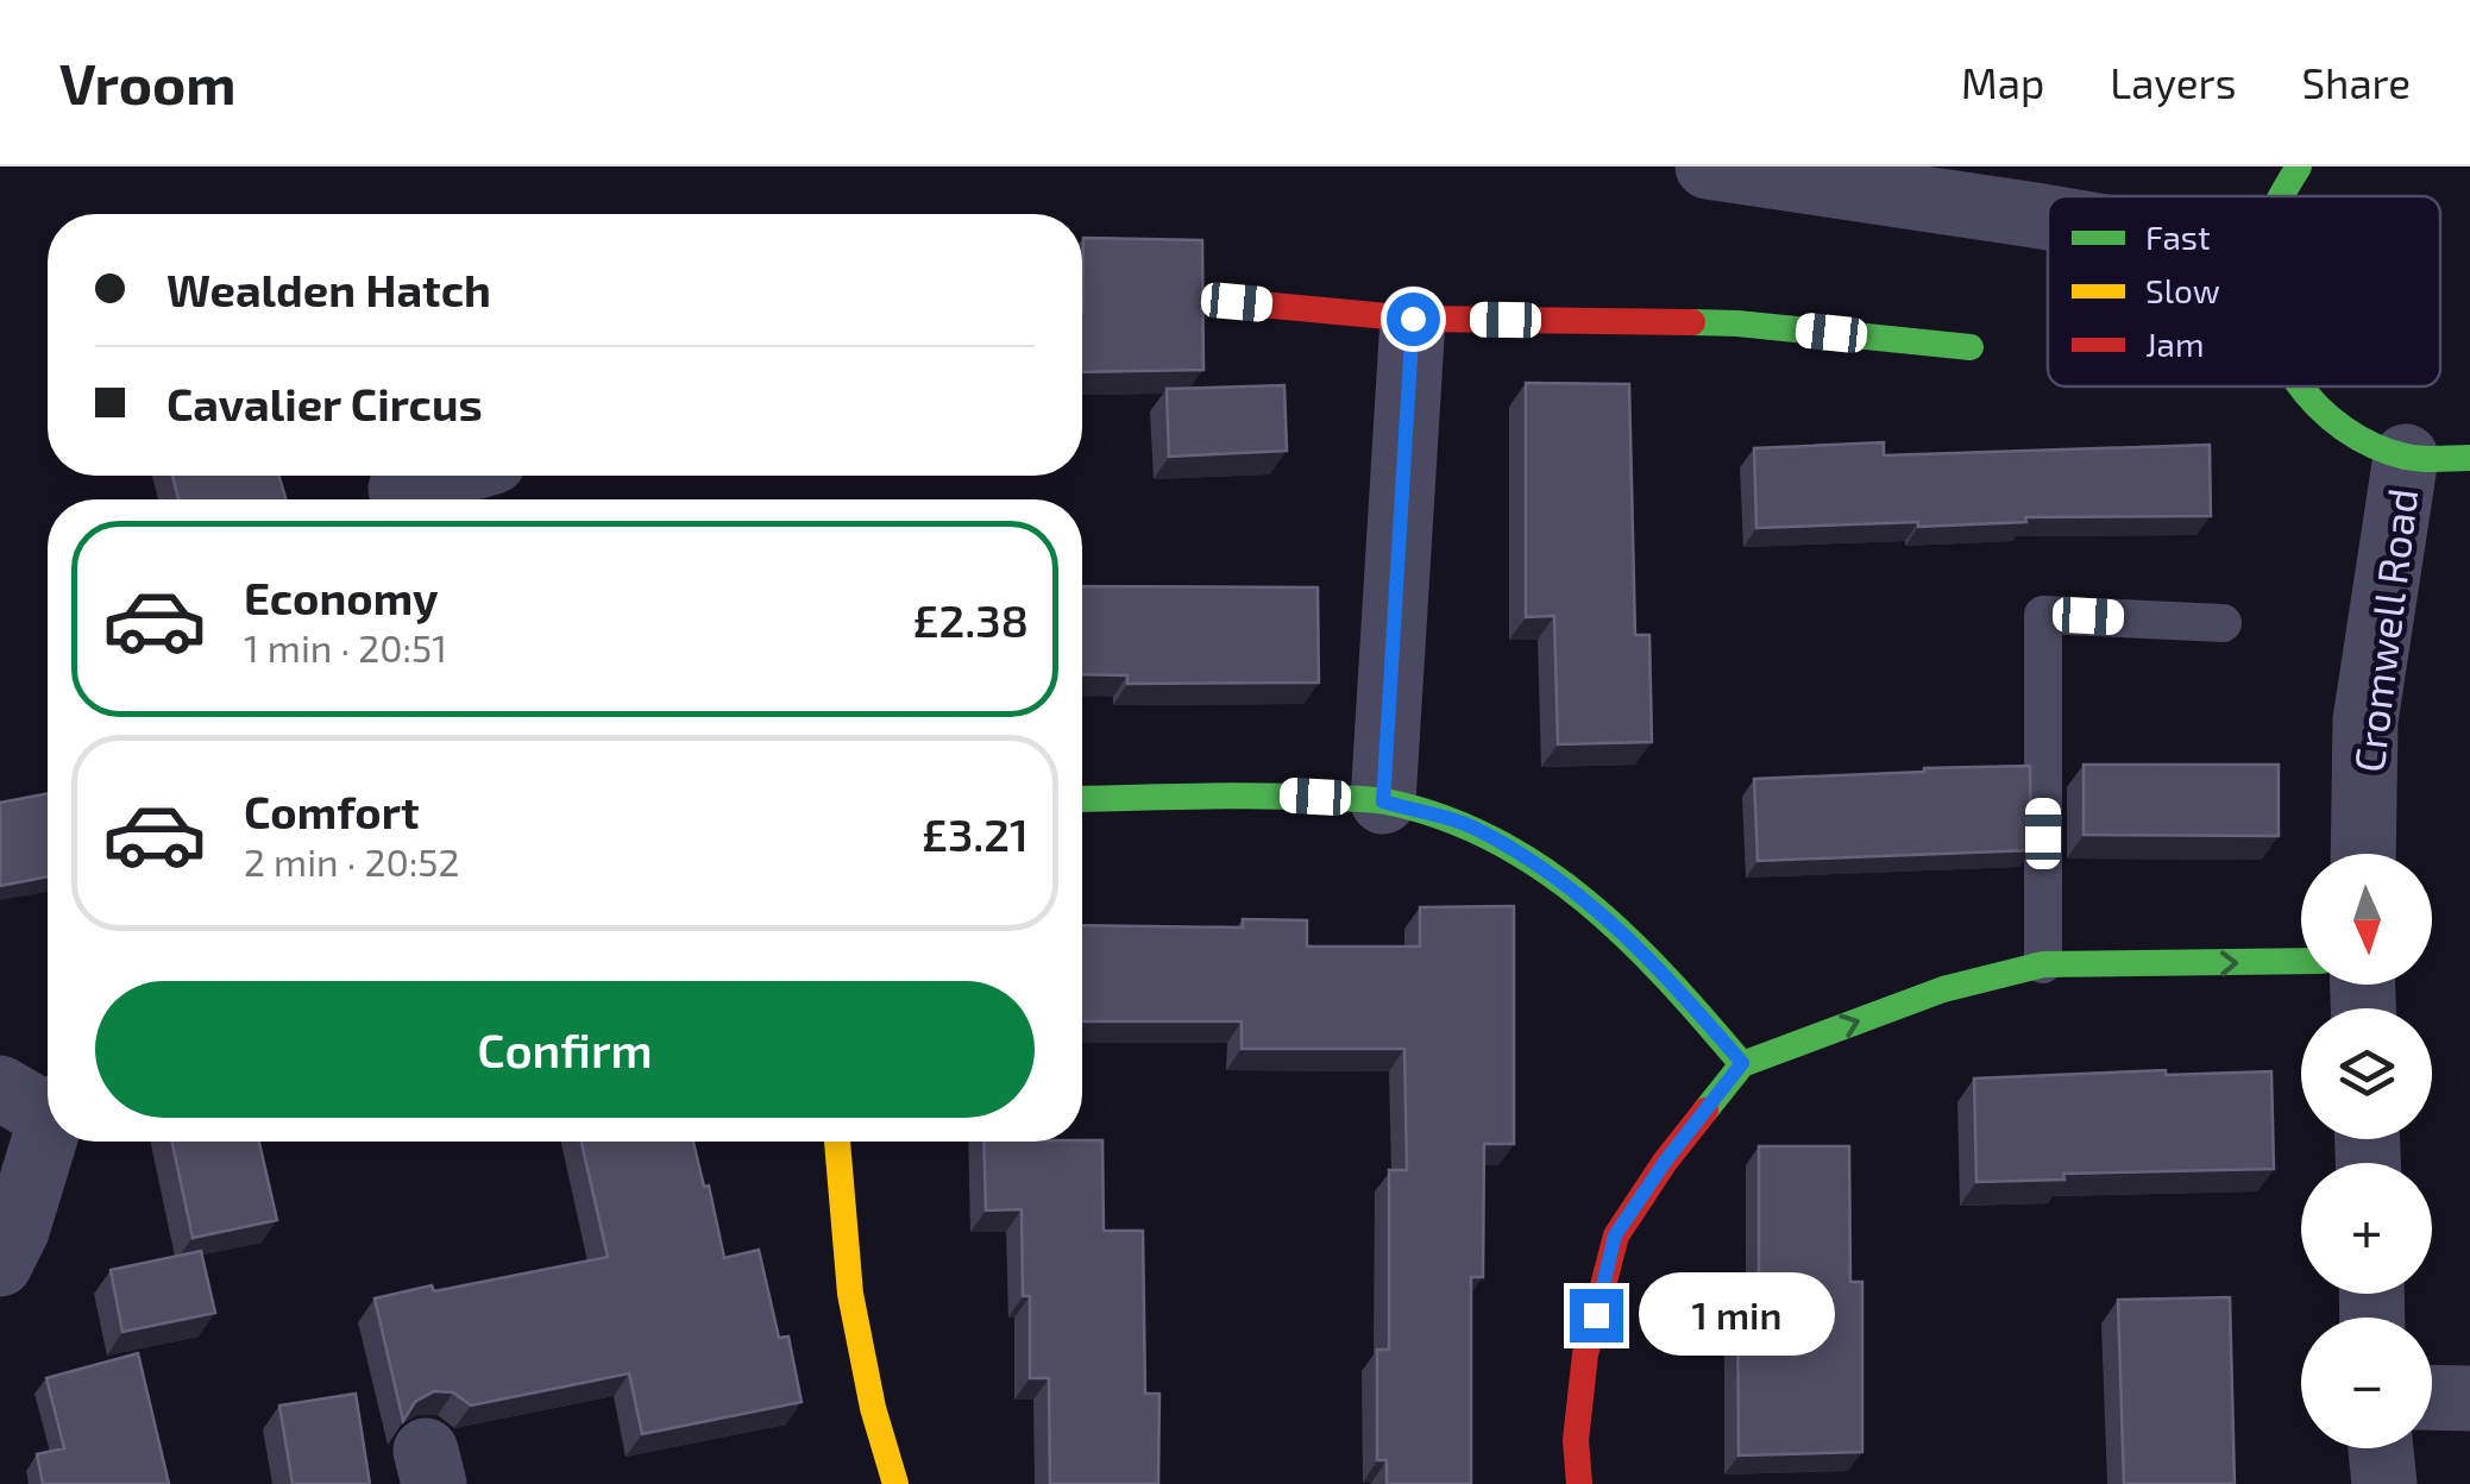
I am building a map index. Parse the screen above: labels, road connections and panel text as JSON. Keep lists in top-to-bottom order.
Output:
{
  "streets": {
    "street": ["Cromwell Road"]
  },
  "legend": ["Fast", "Slow", "Jam"],
  "north": "bottom",
  "page": {
    "header": "Vroom",
    "nav": ["Map", "Layers", "Share"],
    "banner": ["Wealden Hatch", "Cavalier Circus"],
    "list": [
      {
        "name": "Economy",
        "note": "1 min · 20:51",
        "value": "£2.38"
      },
      {
        "name": "Comfort",
        "note": "2 min · 20:52",
        "value": "£3.21"
      }
    ],
    "map_buttons": ["+", "−"],
    "buttons": "Confirm",
    "bubble": "1 min"
  }
}
